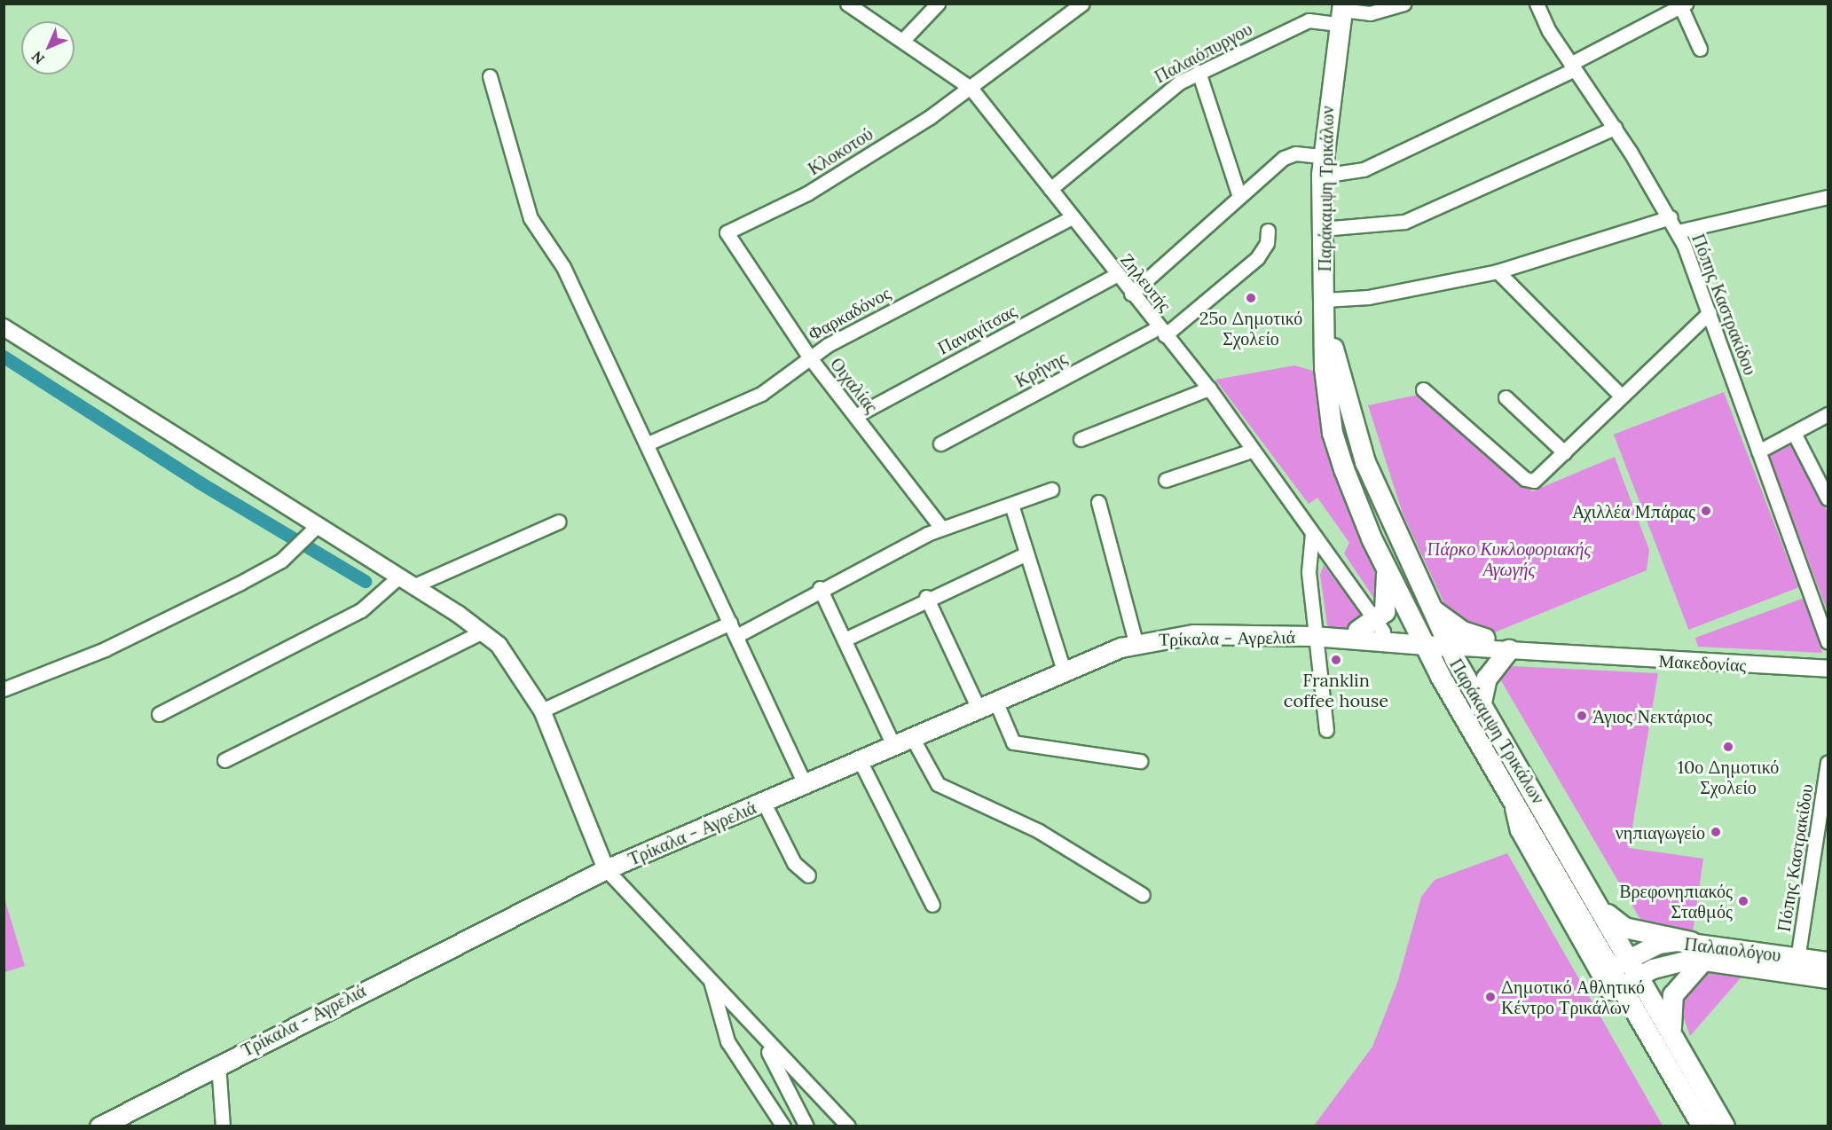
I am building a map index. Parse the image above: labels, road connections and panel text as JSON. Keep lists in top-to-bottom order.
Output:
{
  "streets": {
    "main road": [
      "Παράκαμψη Τρικάλων",
      "Τρίκαλα - Αγρελιά",
      "Μακεδονίας",
      "Παλαιολόγου"
    ],
    "street": [
      "Παλαιόπυργου",
      "Κλοκοτού",
      "Ζηλευτής",
      "Πόπης Καστρακίδου",
      "Φαρκαδόνος",
      "Παναγίτσας",
      "Κρήνης",
      "Οιχαλίας"
    ]
  },
  "crossings": [
    ["Παλαιόπυργου", "Παράκαμψη Τρικάλων"],
    ["Παλαιόπυργου", "Ζηλευτής"],
    ["Κλοκοτού", "Ζηλευτής"],
    ["Κλοκοτού", "Οιχαλίας"],
    ["Παράκαμψη Τρικάλων", "Τρίκαλα - Αγρελιά"],
    ["Παράκαμψη Τρικάλων", "Μακεδονίας"],
    ["Παράκαμψη Τρικάλων", "Παλαιολόγου"],
    ["Ζηλευτής", "Φαρκαδόνος"],
    ["Ζηλευτής", "Παναγίτσας"],
    ["Ζηλευτής", "Κρήνης"],
    ["Πόπης Καστρακίδου", "Παλαιολόγου"],
    ["Φαρκαδόνος", "Οιχαλίας"],
    ["Παναγίτσας", "Οιχαλίας"],
    ["Τρίκαλα - Αγρελιά", "Μακεδονίας"]
  ],
  "parks": ["Πάρκο Κυκλοφοριακής Αγωγής"],
  "places": [
    "25ο Δημοτικό Σχολείο",
    "Αχιλλέα Μπάρας",
    "Franklin coffee house",
    "Άγιος Νεκτάριος",
    "10ο Δημοτικό Σχολείο",
    "νηπιαγωγείο",
    "Βρεφονηπιακός Σταθμός",
    "Δημοτικό Αθλητικό Κέντρο Τρικάλων"
  ],
  "north": "bottom left"
}
